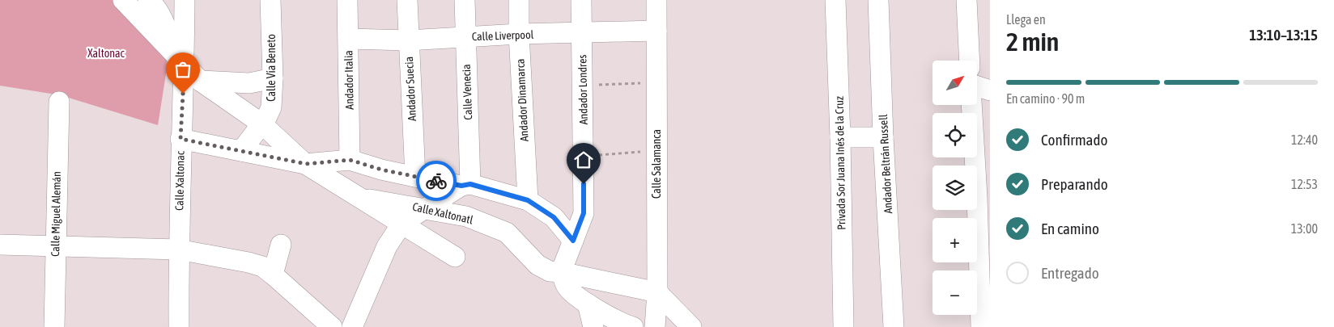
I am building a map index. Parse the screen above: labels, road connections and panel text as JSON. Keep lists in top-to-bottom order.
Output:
{
  "streets": {
    "street": [
      "Calle Liverpool",
      "Calle Vía Beneto",
      "Andador Italia",
      "Andador Suecia",
      "Andador Londres",
      "Calle Venecia",
      "Andador Dinamarca",
      "Privada Sor Juana Inés de la Cruz",
      "Calle Salamanca",
      "Andador Beltrán Russell",
      "Calle Xaltonac",
      "Calle Xaltonatl",
      "Calle Miguel Alemán"
    ]
  },
  "crossings": [
    ["Calle Liverpool", "Andador Italia"],
    ["Calle Liverpool", "Andador Suecia"],
    ["Calle Liverpool", "Andador Londres"],
    ["Calle Liverpool", "Calle Venecia"],
    ["Calle Liverpool", "Andador Dinamarca"],
    ["Calle Liverpool", "Calle Salamanca"],
    ["Calle Vía Beneto", "Calle Xaltonatl"],
    ["Andador Italia", "Calle Xaltonatl"],
    ["Andador Suecia", "Calle Xaltonatl"],
    ["Andador Londres", "Calle Xaltonatl"],
    ["Calle Venecia", "Calle Xaltonatl"],
    ["Andador Dinamarca", "Calle Xaltonatl"],
    ["Calle Salamanca", "Calle Xaltonatl"],
    ["Calle Xaltonac", "Calle Xaltonatl"]
  ],
  "parks": ["Xaltonac"],
  "north": "top right",
  "page": {
    "heading": ["2 min", "Llega en", "13:10–13:15"],
    "map_buttons": ["+", "−"],
    "bar": "En camino · 90 m",
    "list": [
      ["Confirmado", "12:40"],
      ["Preparando", "12:53"],
      ["En camino", "13:00"],
      "Entregado"
    ]
  }
}
